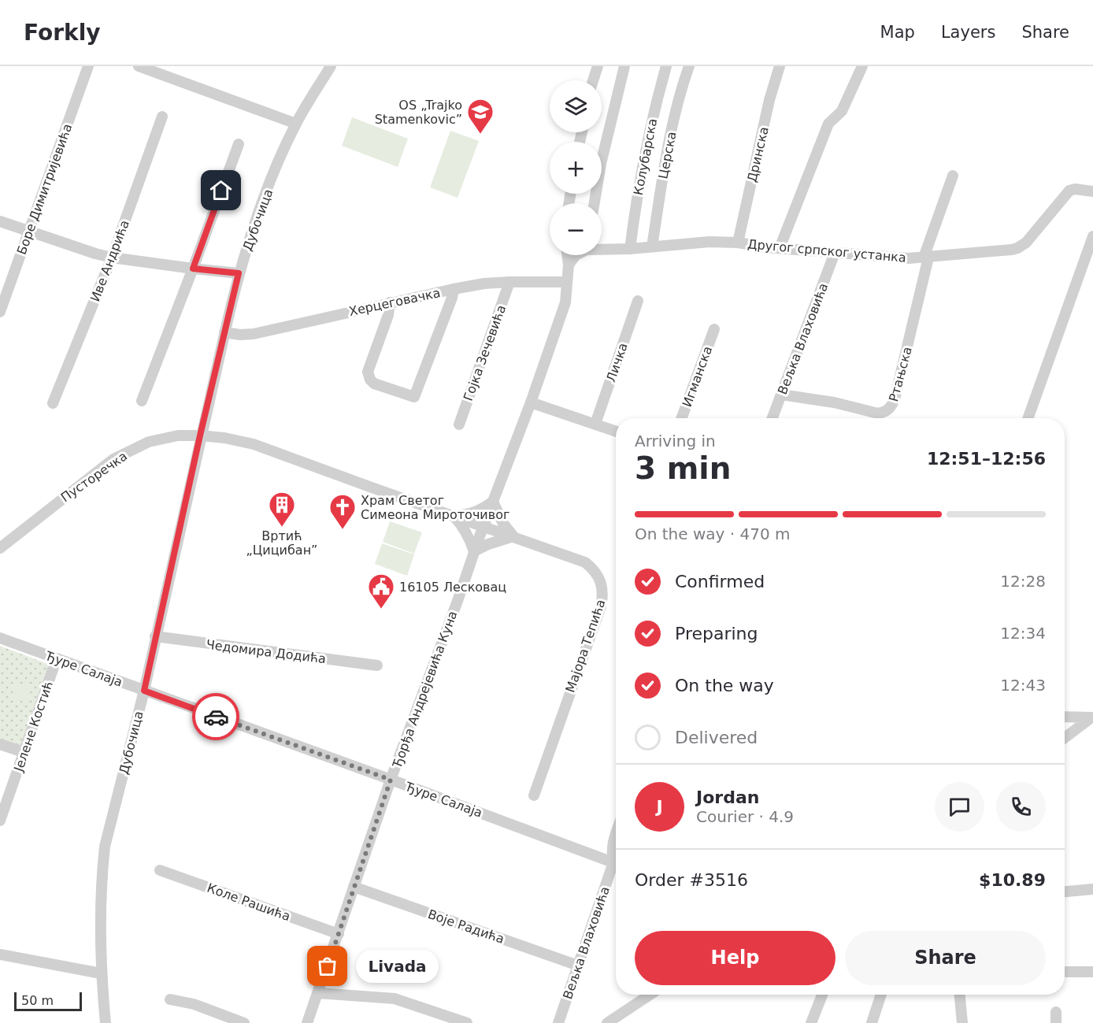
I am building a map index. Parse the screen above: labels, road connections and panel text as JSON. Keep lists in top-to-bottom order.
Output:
{
  "streets": {
    "street": [
      "Дринска",
      "Церска",
      "Колубарска",
      "Боре Димитријевића",
      "Дубочица",
      "Другог српског устанка",
      "Иве Андрића",
      "Херцеговачка",
      "Вељка Влаховића",
      "Гојка Зечевића",
      "Личка",
      "Ртањска",
      "Игманска",
      "Пусторечка",
      "Мајора Тепића",
      "Чедомира Додића",
      "Ђуре Салаја",
      "Ђорђа Андрејевића Куна",
      "Јелене Костић",
      "Коле Рашића",
      "Воје Радића"
    ]
  },
  "crossings": [
    ["Дринска", "Другог српског устанка"],
    ["Церска", "Другог српског устанка"],
    ["Колубарска", "Другог српског устанка"],
    ["Дубочица", "Херцеговачка"],
    ["Дубочица", "Пусторечка"],
    ["Дубочица", "Мајора Тепића"],
    ["Дубочица", "Чедомира Додића"],
    ["Дубочица", "Ђуре Салаја"],
    ["Другог српског устанка", "Вељка Влаховића"],
    ["Другог српског устанка", "Ртањска"],
    ["Другог српског устанка", "Ђорђа Андрејевића Куна"],
    ["Херцеговачка", "Гојка Зечевића"],
    ["Херцеговачка", "Ђорђа Андрејевића Куна"],
    ["Вељка Влаховића", "Ртањска"],
    ["Вељка Влаховића", "Воје Радића"],
    ["Пусторечка", "Мајора Тепића"],
    ["Мајора Тепића", "Ђорђа Андрејевића Куна"],
    ["Ђуре Салаја", "Ђорђа Андрејевића Куна"],
    ["Ђуре Салаја", "Јелене Костић"],
    ["Ђорђа Андрејевића Куна", "Коле Рашића"],
    ["Ђорђа Андрејевића Куна", "Воје Радића"]
  ],
  "places": {
    "school or university": ["OS „Trajko Stamenkovic”"],
    "building": ["Вртић „Цицибан”"],
    "church": ["Храм Светог Симеона Мироточивог"],
    "public building": ["16105 Лесковац"],
    "other": ["Livada"]
  },
  "scale_bar": "50 m",
  "page": {
    "header": "Forkly",
    "nav": ["Map", "Layers", "Share"],
    "map_buttons": ["+", "−"],
    "heading": ["3 min", "Arriving in", "12:51–12:56"],
    "panel": [
      "Jordan",
      "Courier · 4.9",
      "Order #3516",
      "$10.89"
    ],
    "bar": "On the way · 470 m",
    "list": [
      ["Confirmed", "12:28"],
      ["Preparing", "12:34"],
      ["On the way", "12:43"],
      "Delivered"
    ],
    "round": "J",
    "buttons": ["Help", "Share"],
    "bubble": "Livada",
    "scale": "50 m"
  }
}
